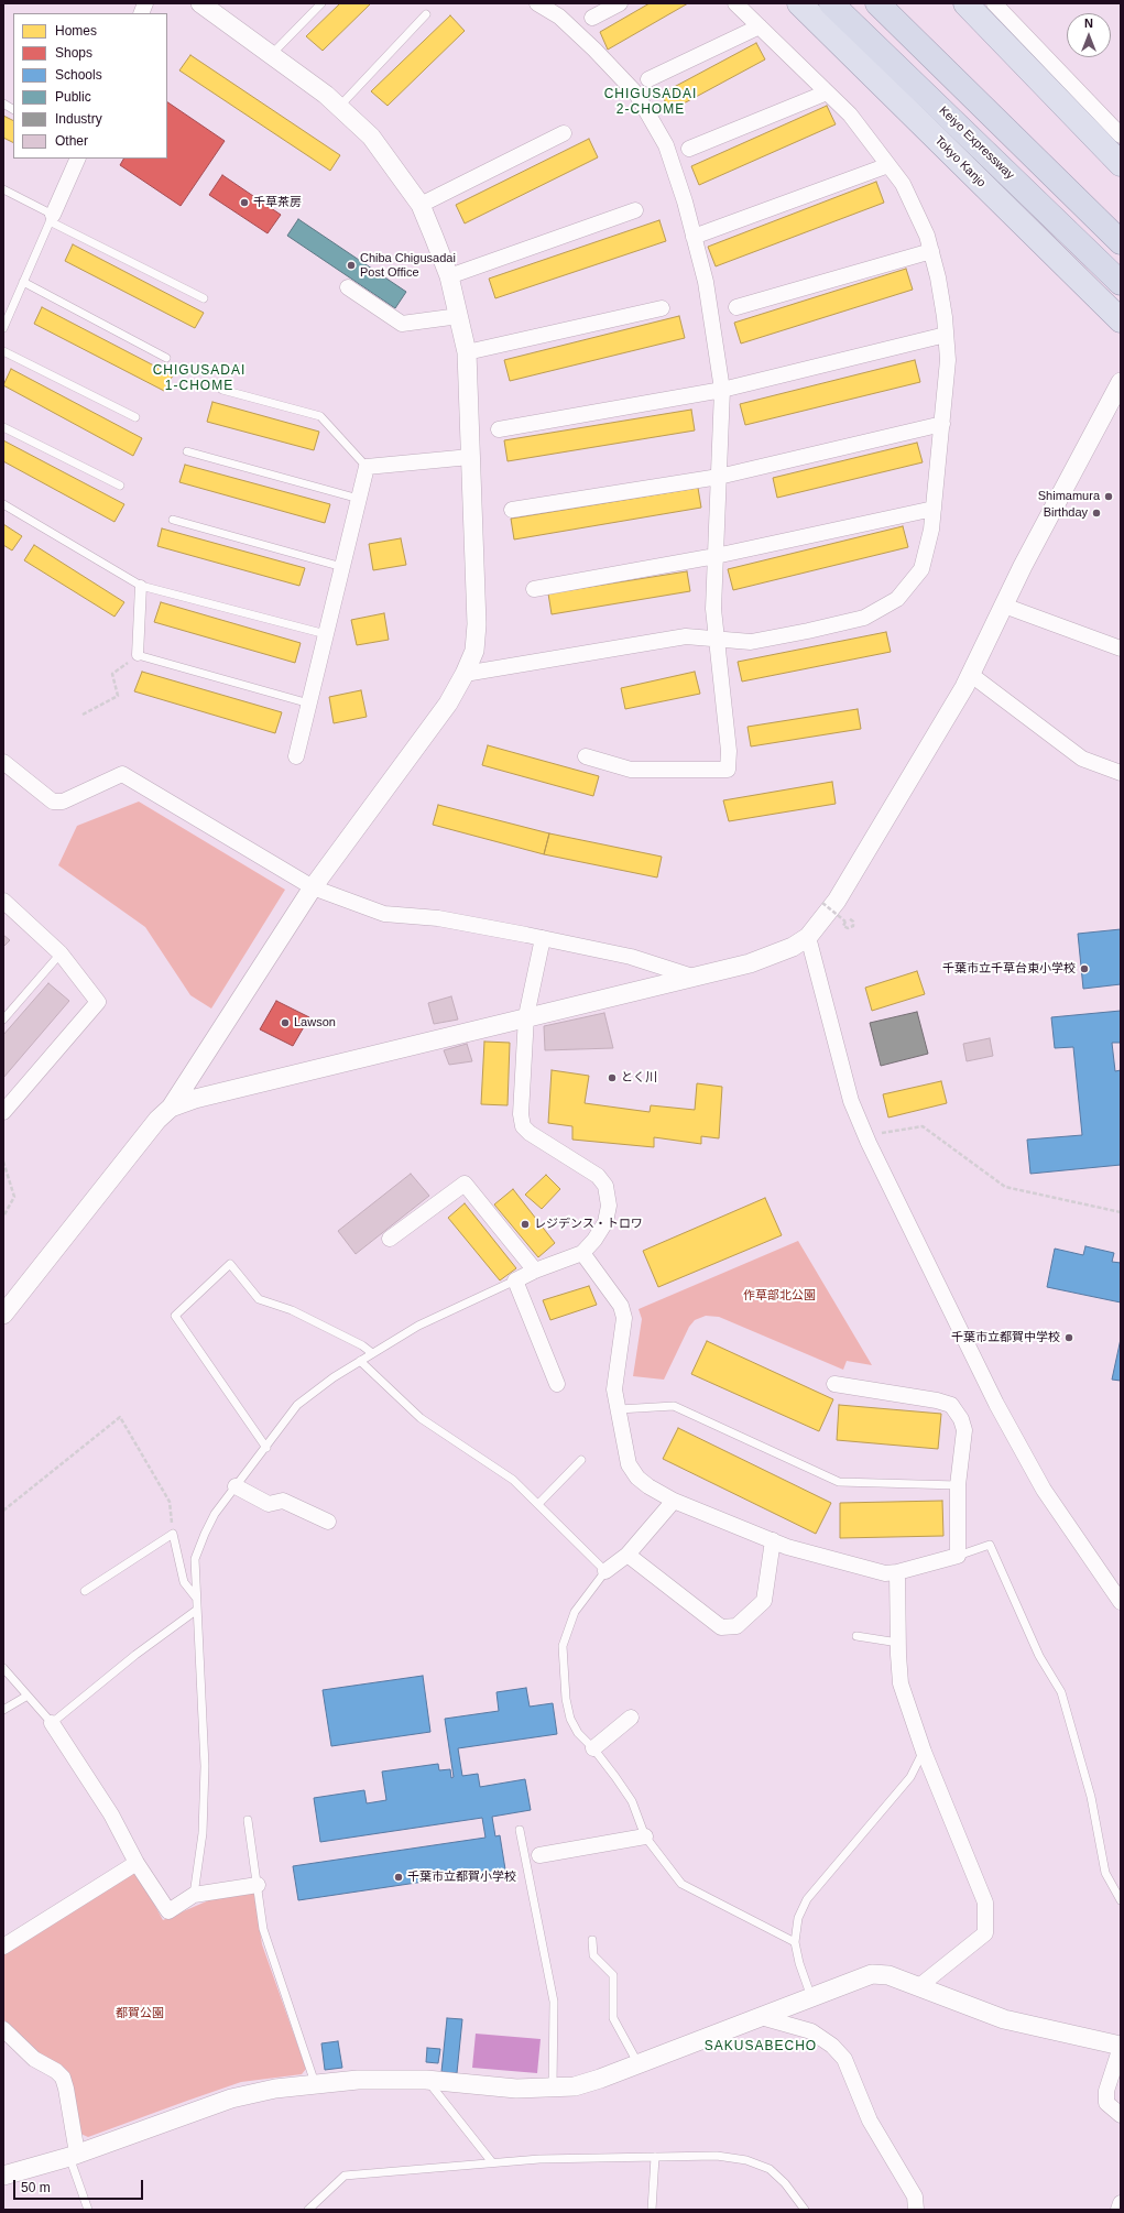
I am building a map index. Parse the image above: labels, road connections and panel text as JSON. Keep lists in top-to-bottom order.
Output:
{
  "streets": {
    "highway": ["Keiyo Expressway", "Tokyo Kanjo"]
  },
  "districts": ["CHIGUSADAI 2-CHOME", "CHIGUSADAI 1-CHOME", "SAKUSABECHO"],
  "parks": ["作草部北公園", "都賀公園"],
  "places": [
    "千草茶房",
    "Chiba Chigusadai Post Office",
    "Shimamura",
    "Birthday",
    "千葉市立千草台東小学校",
    "Lawson",
    "とく川",
    "レジデンス・トロワ",
    "千葉市立都賀中学校",
    "千葉市立都賀小学校"
  ],
  "legend": [
    "Homes",
    "Shops",
    "Schools",
    "Public",
    "Industry",
    "Other"
  ],
  "scale_bar": "50 m",
  "north": "top"
}
